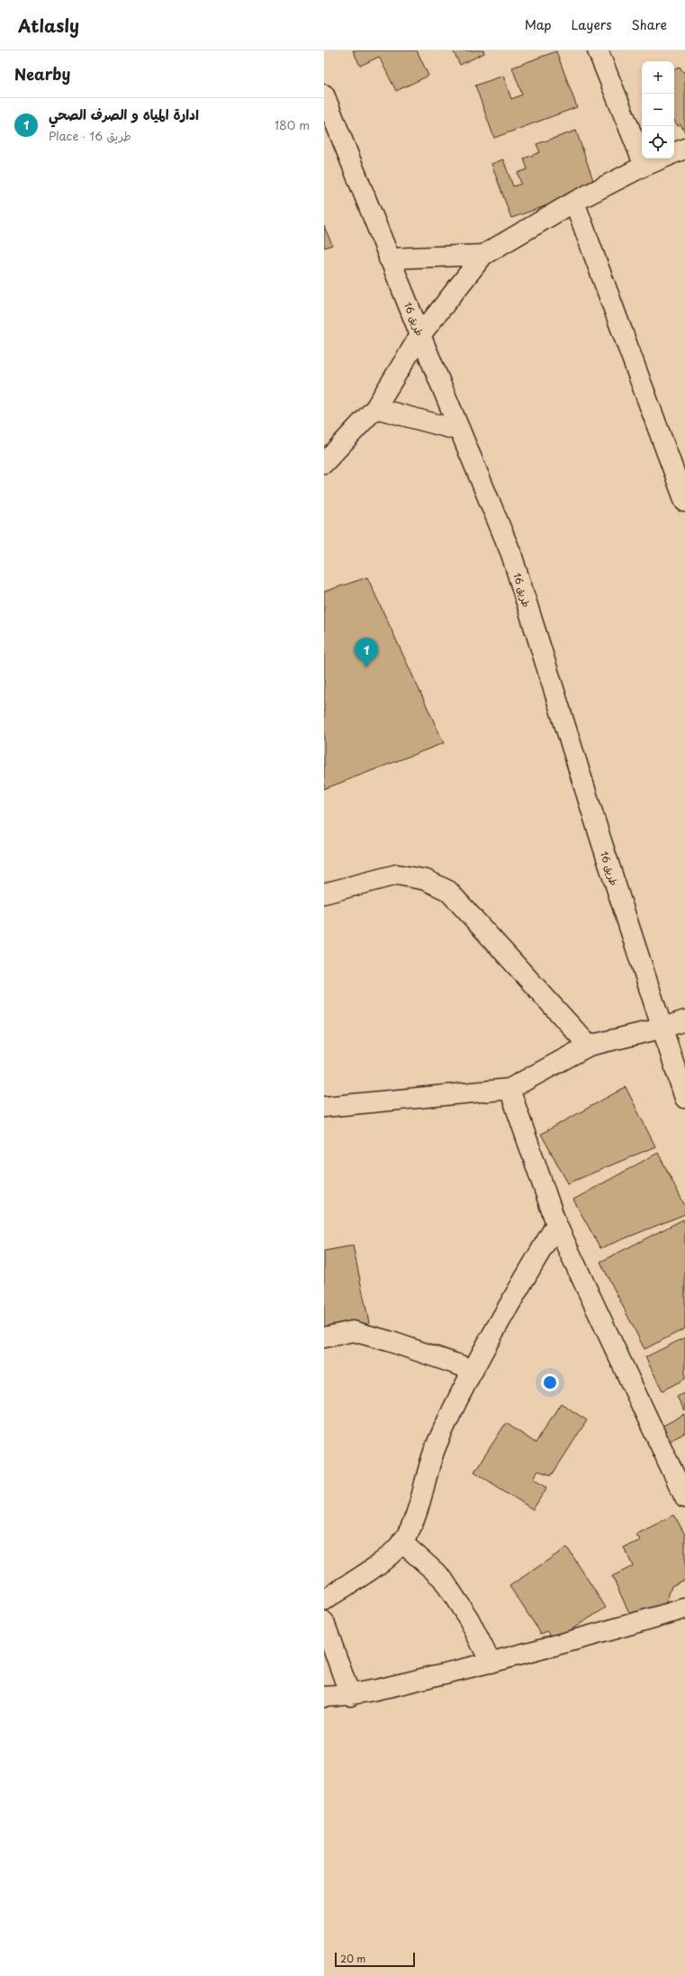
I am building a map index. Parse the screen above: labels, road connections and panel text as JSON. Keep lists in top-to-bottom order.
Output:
{
  "streets": {
    "street": ["طريق 16"]
  },
  "scale_bar": "20 m",
  "page": {
    "header": "Atlasly",
    "nav": ["Map", "Layers", "Share"],
    "heading": "Nearby",
    "map_buttons": ["+", "−"],
    "list": [
      {
        "mark": "1",
        "name": "ادارة المياه و الصرف الصحي",
        "note": "Place · طريق 16",
        "value": "180 m"
      }
    ],
    "pins": "1",
    "scale": "20 m"
  }
}
